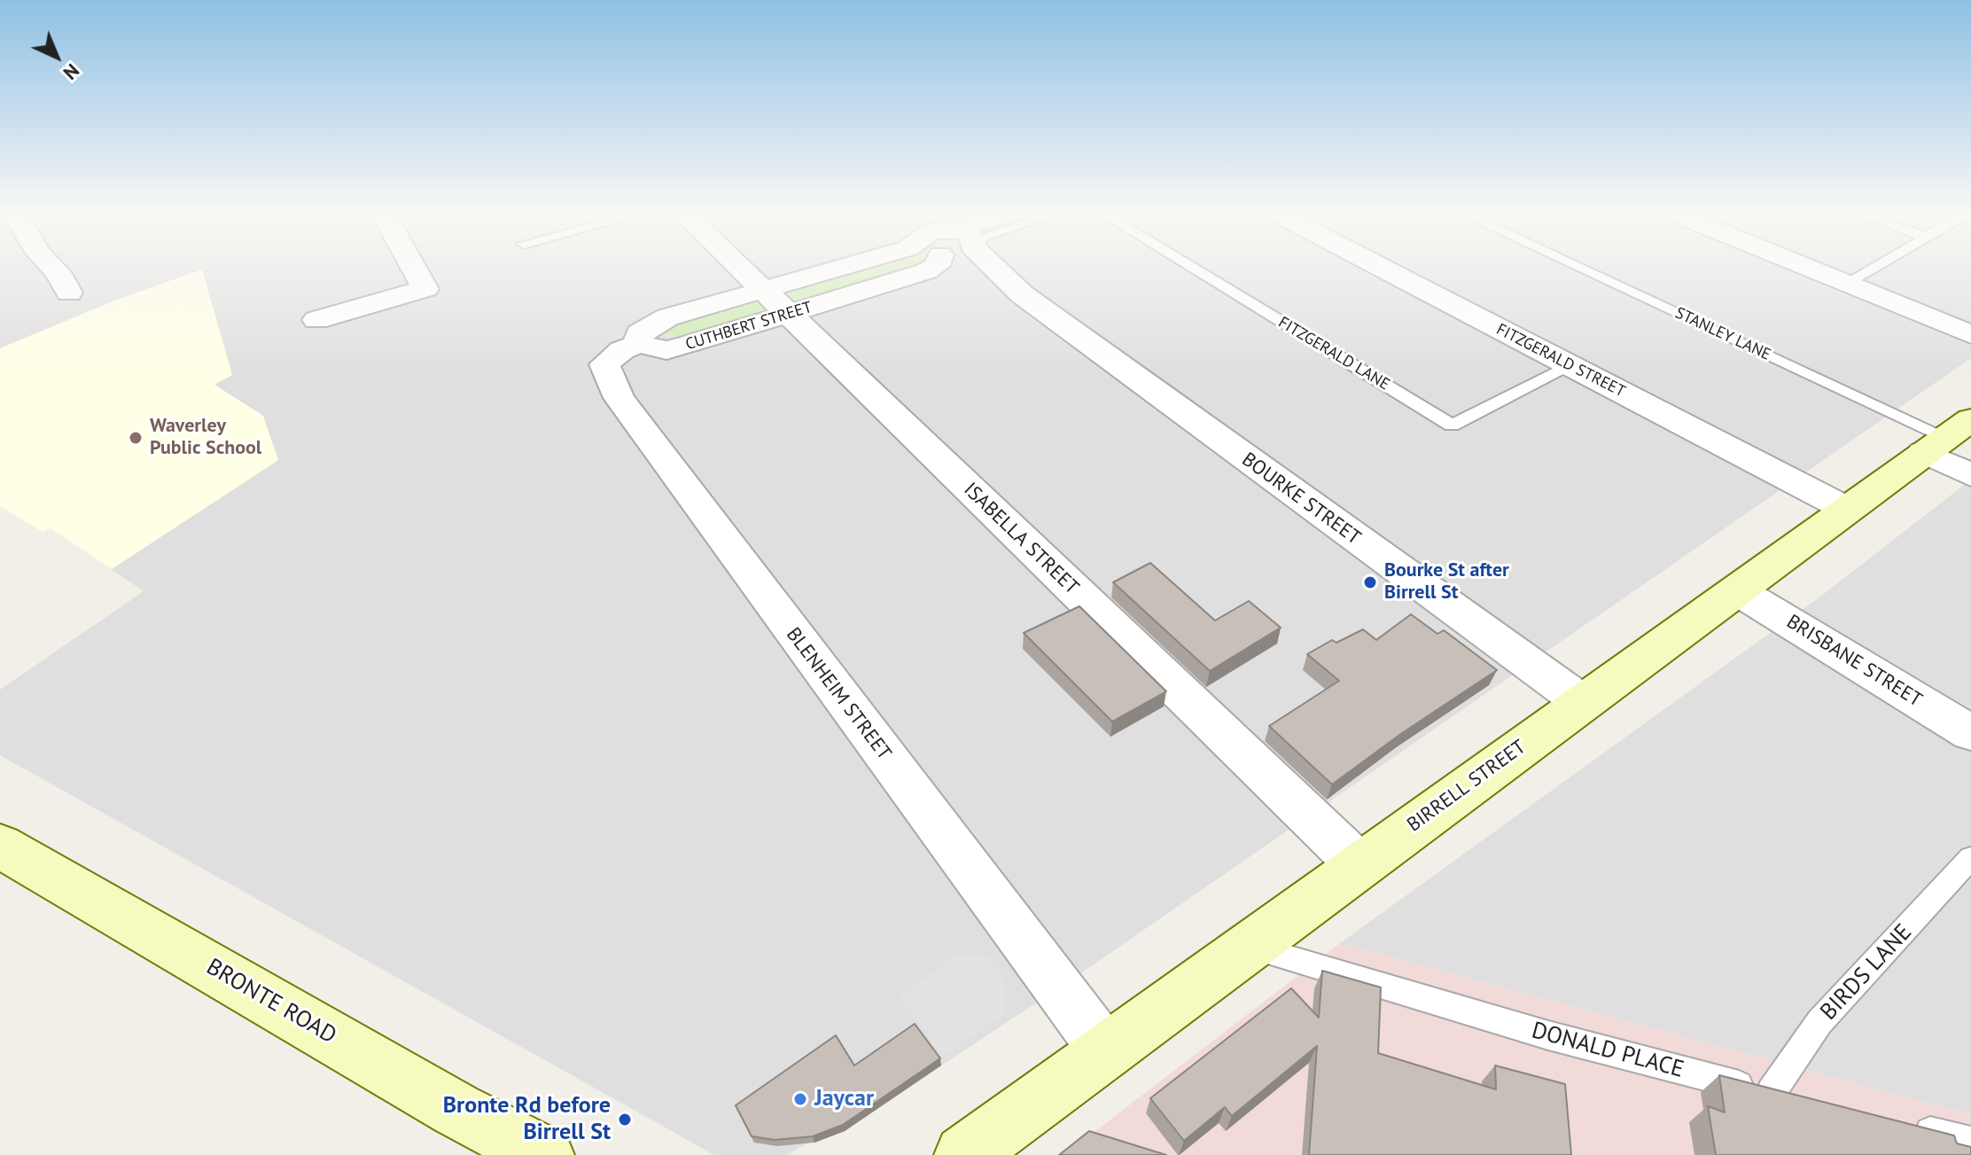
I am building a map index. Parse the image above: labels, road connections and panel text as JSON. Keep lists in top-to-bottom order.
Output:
{
  "streets": {
    "main road": ["BIRRELL STREET", "BRONTE ROAD"],
    "street": [
      "CUTHBERT STREET",
      "FITZGERALD STREET",
      "BOURKE STREET",
      "ISABELLA STREET",
      "BRISBANE STREET",
      "BLENHEIM STREET"
    ],
    "lane": [
      "STANLEY LANE",
      "FITZGERALD LANE",
      "BIRDS LANE",
      "DONALD PLACE"
    ]
  },
  "crossings": [
    ["CUTHBERT STREET", "ISABELLA STREET"],
    ["CUTHBERT STREET", "BLENHEIM STREET"],
    ["STANLEY LANE", "BIRRELL STREET"],
    ["FITZGERALD LANE", "FITZGERALD STREET"],
    ["FITZGERALD STREET", "BIRRELL STREET"],
    ["BOURKE STREET", "BIRRELL STREET"],
    ["ISABELLA STREET", "BIRRELL STREET"],
    ["BRISBANE STREET", "BIRRELL STREET"],
    ["BLENHEIM STREET", "BIRRELL STREET"],
    ["BIRRELL STREET", "DONALD PLACE"],
    ["BIRDS LANE", "DONALD PLACE"]
  ],
  "places": [
    "Waverley Public School",
    "Bourke St after Birrell St",
    "Jaycar",
    "Bronte Rd before Birrell St"
  ],
  "north": "bottom right"
}
